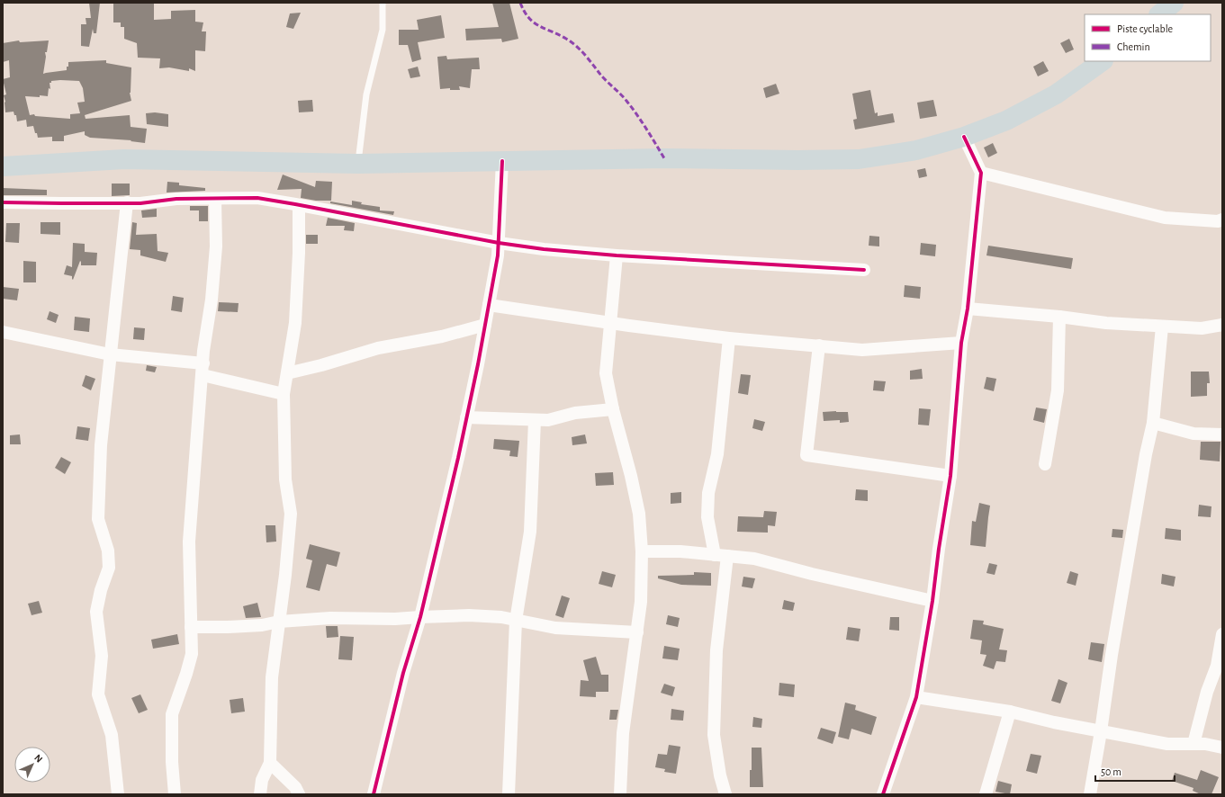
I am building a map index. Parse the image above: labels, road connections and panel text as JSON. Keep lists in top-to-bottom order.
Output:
{
  "legend": ["Piste cyclable", "Chemin"],
  "scale_bar": "50 m",
  "north": "top right"
}
